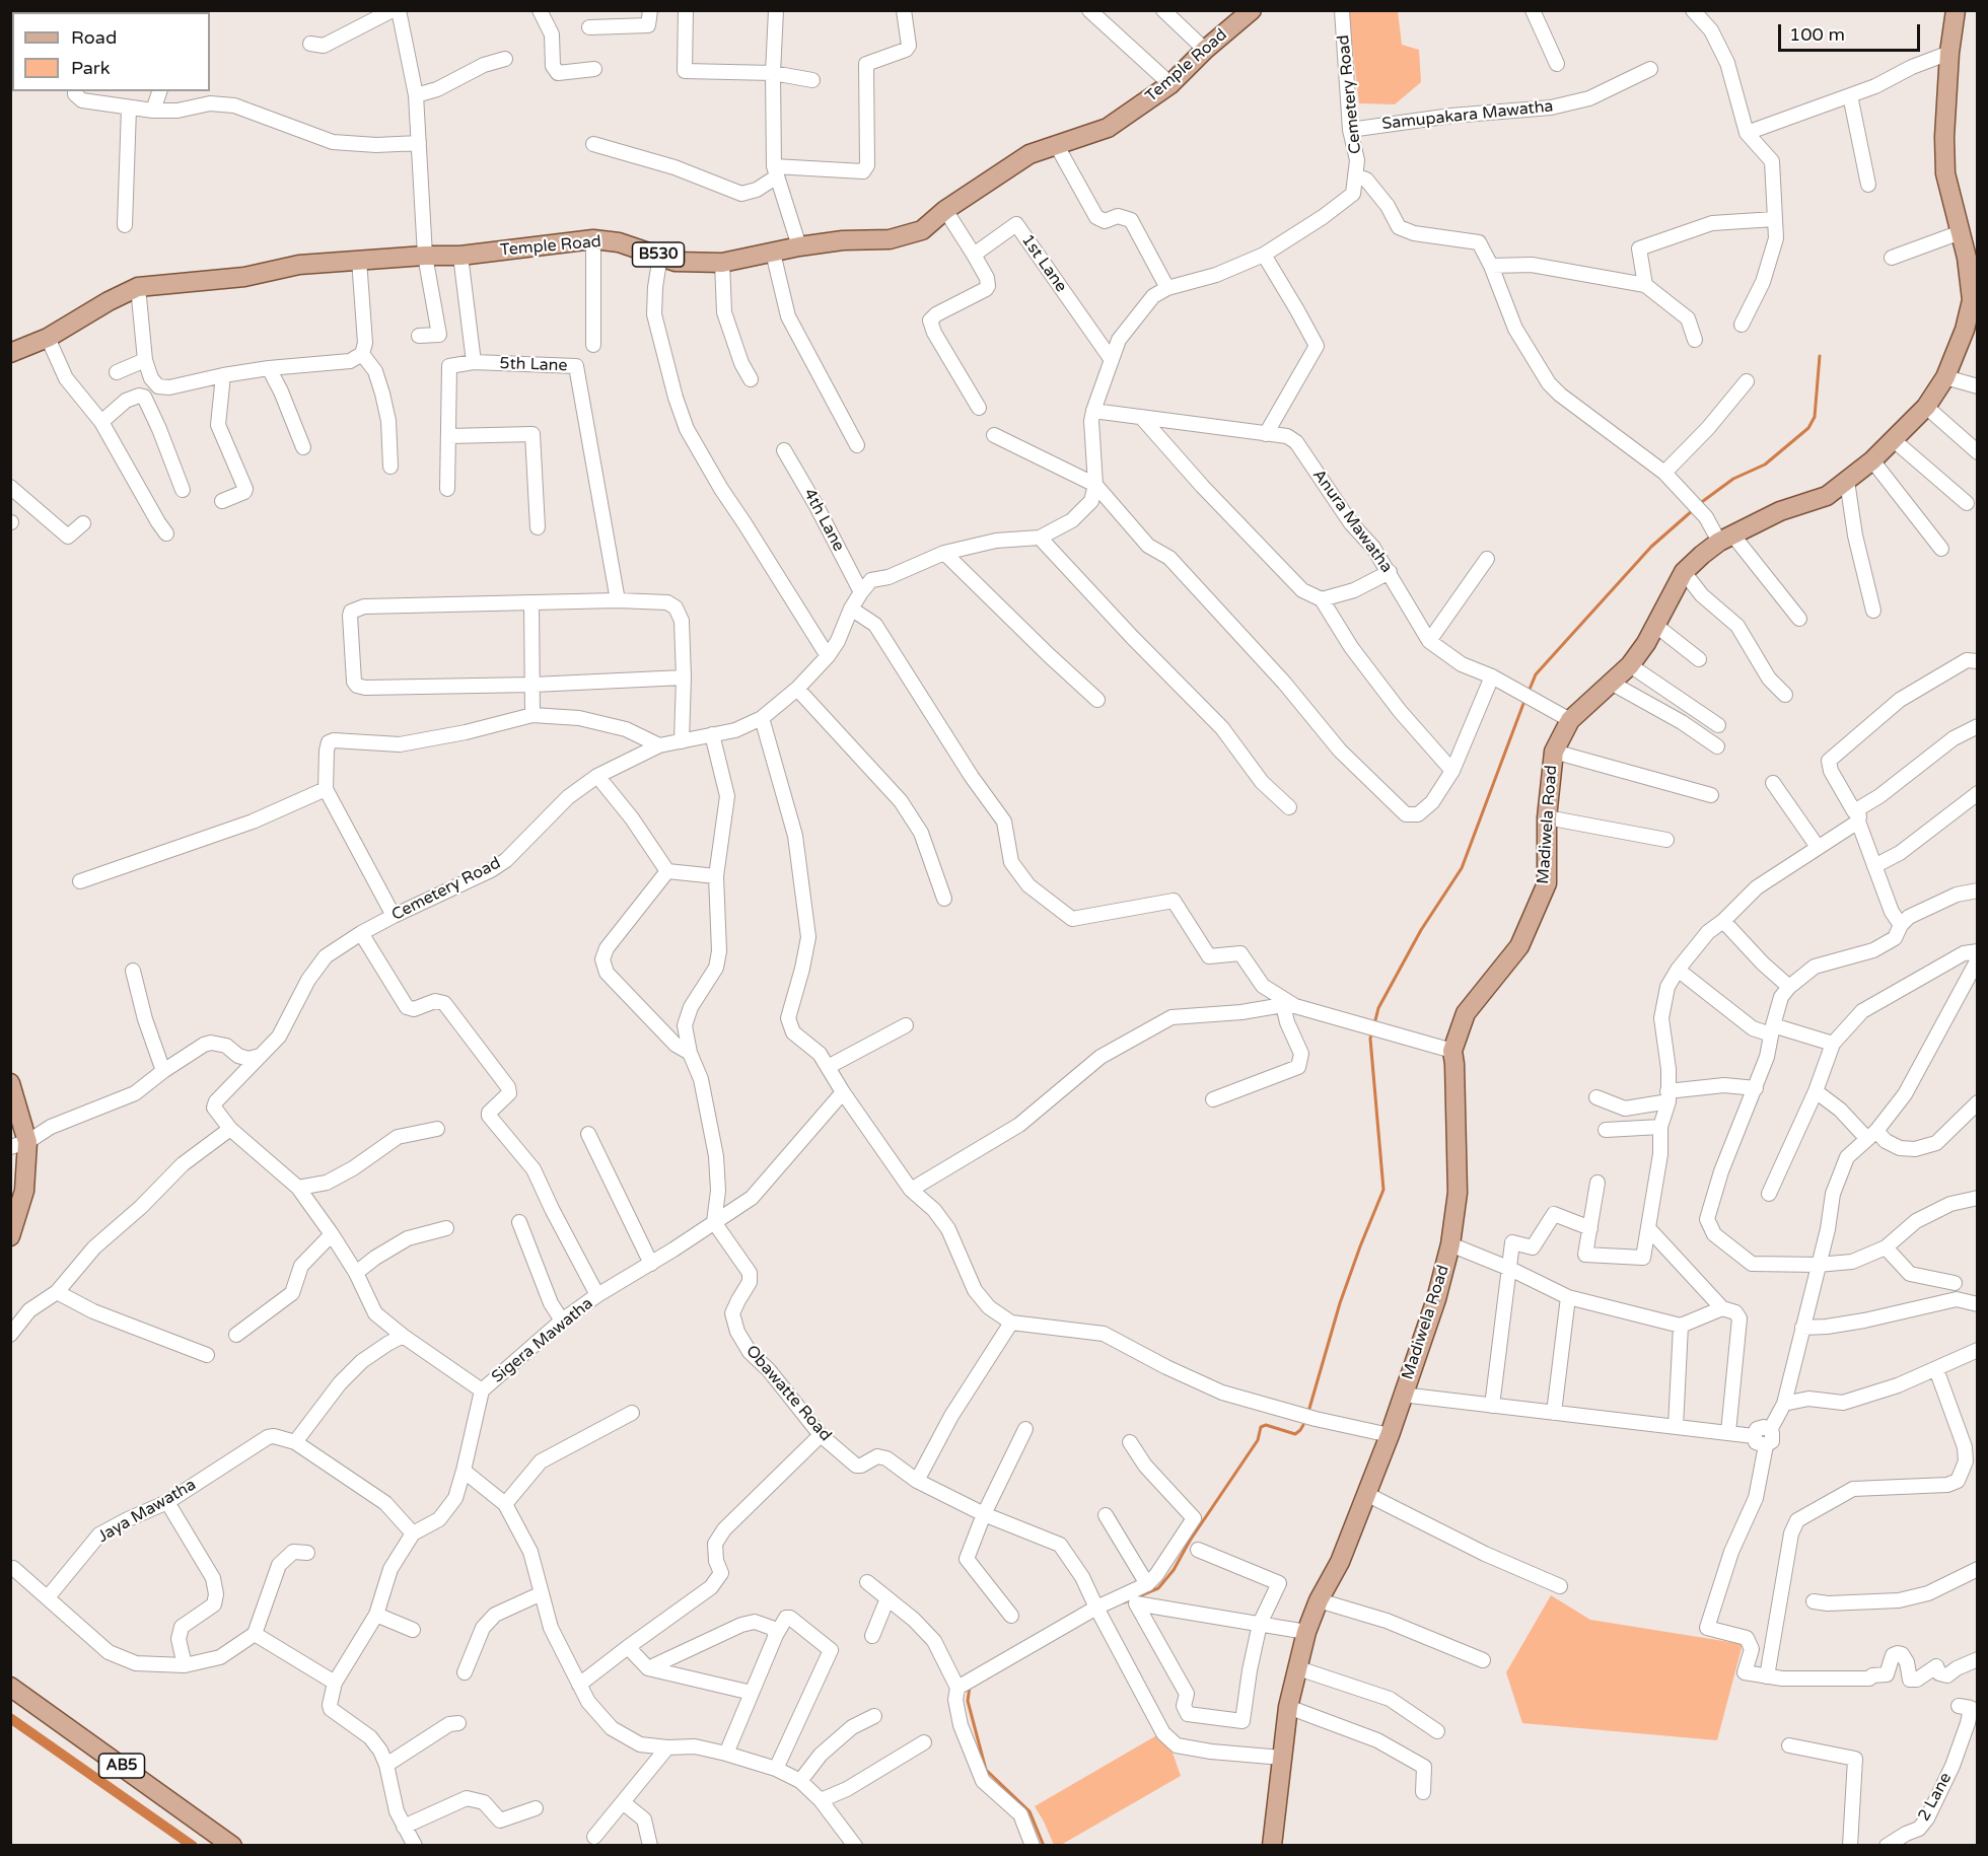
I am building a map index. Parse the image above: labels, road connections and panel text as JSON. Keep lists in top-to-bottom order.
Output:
{
  "streets": {
    "main road": [
      "Temple Road",
      "B530",
      "Madiwela Road",
      "AB5"
    ],
    "street": [
      "Cemetery Road",
      "Samupakara Mawatha",
      "1st Lane",
      "5th Lane",
      "4th Lane",
      "Anura Mawatha",
      "Sigera Mawatha",
      "Obawatte Road",
      "Jaya Mawatha",
      "2 Lane"
    ]
  },
  "crossings": [
    ["Cemetery Road", "Samupakara Mawatha"],
    ["Cemetery Road", "1st Lane"],
    ["Cemetery Road", "4th Lane"],
    ["Cemetery Road", "Anura Mawatha"],
    ["Anura Mawatha", "Madiwela Road"],
    ["Sigera Mawatha", "Obawatte Road"],
    ["Sigera Mawatha", "Jaya Mawatha"]
  ],
  "legend": ["Road", "Park"],
  "scale_bar": "100 m"
}
